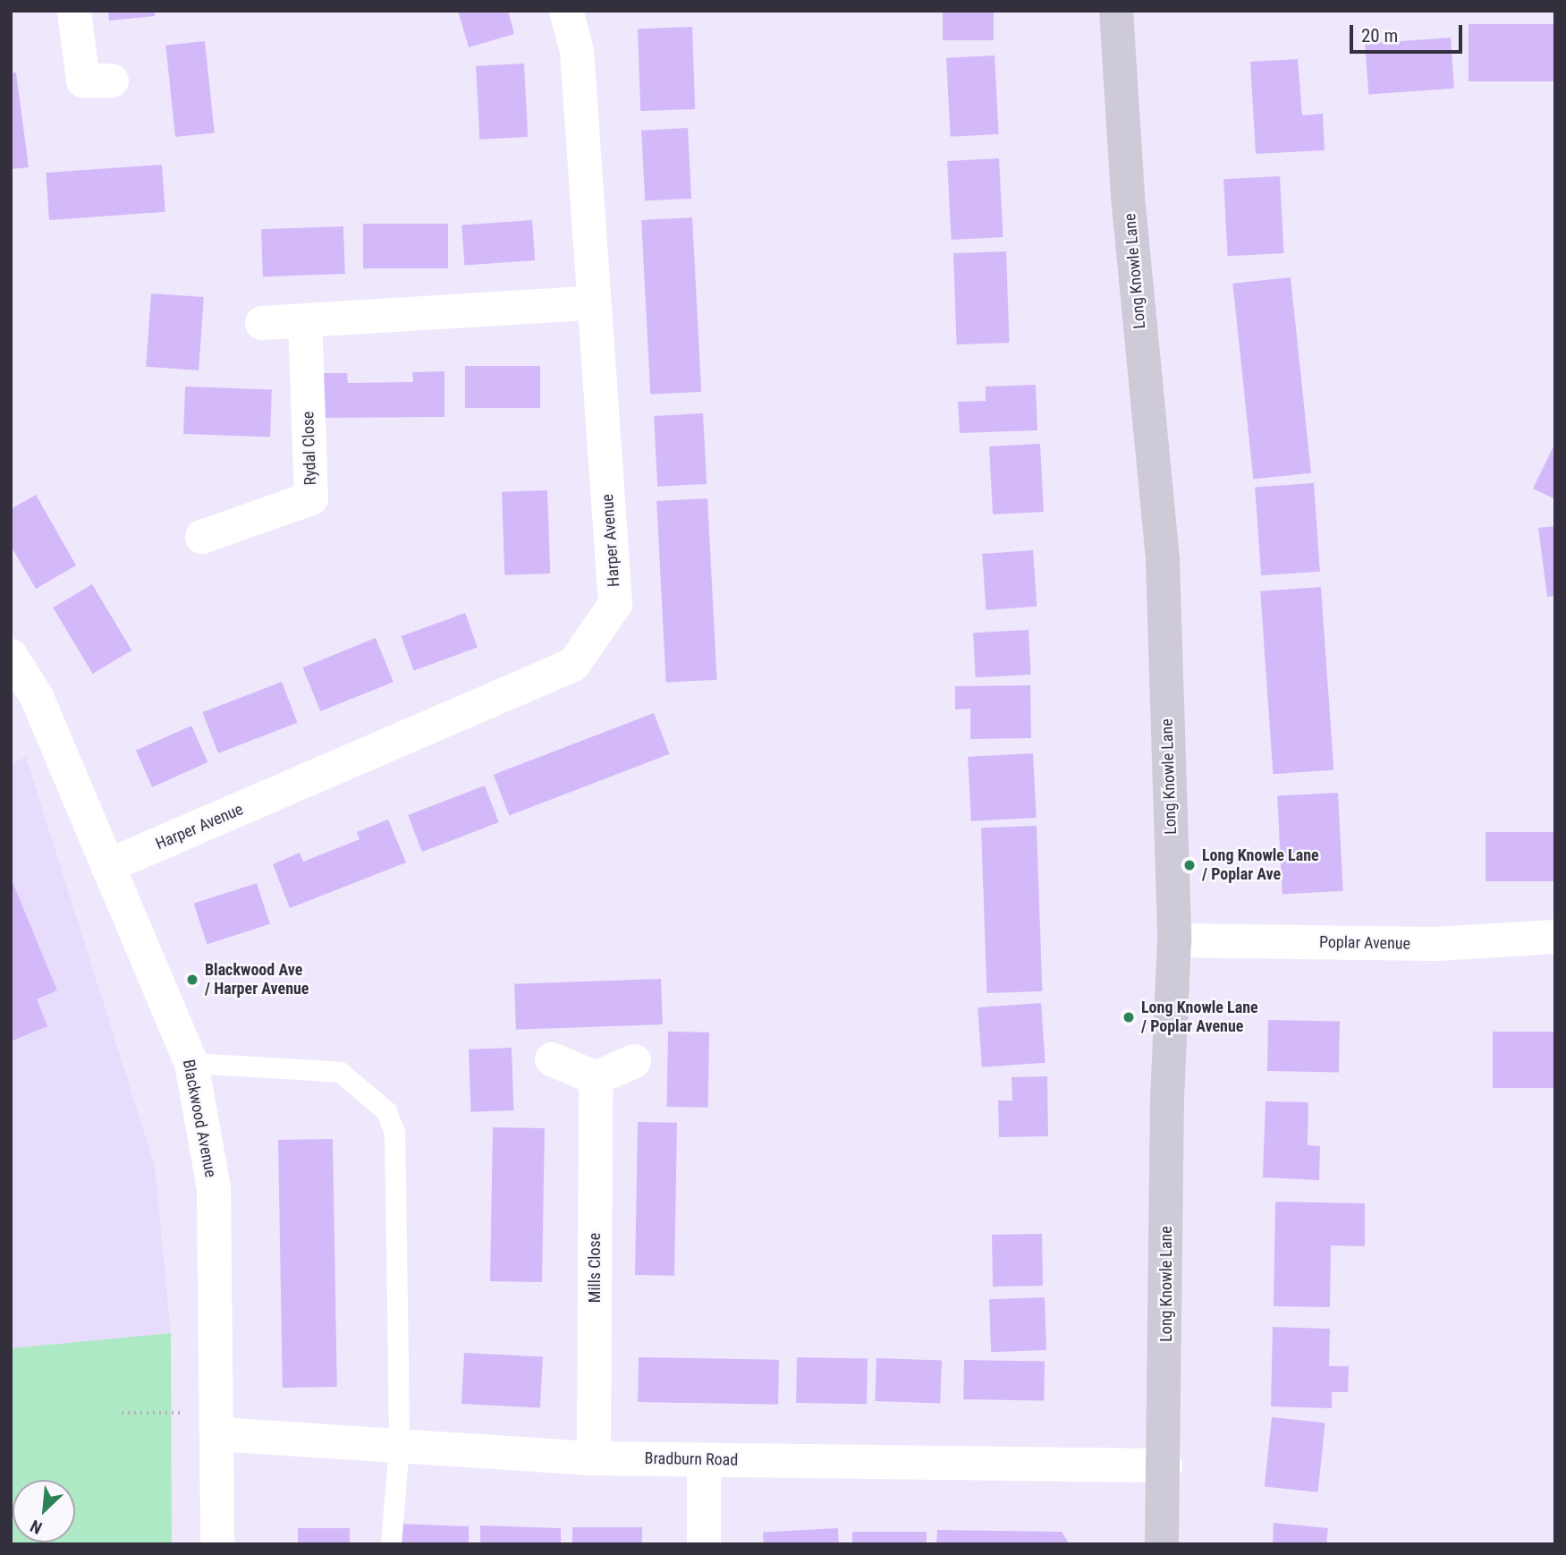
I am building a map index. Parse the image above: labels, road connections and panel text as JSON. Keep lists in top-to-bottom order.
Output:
{
  "streets": {
    "main road": ["Long Knowle Lane"],
    "street": [
      "Rydal Close",
      "Harper Avenue",
      "Poplar Avenue",
      "Blackwood Avenue",
      "Mills Close",
      "Bradburn Road"
    ]
  },
  "crossings": [
    ["Long Knowle Lane", "Poplar Avenue"],
    ["Long Knowle Lane", "Bradburn Road"],
    ["Harper Avenue", "Blackwood Avenue"],
    ["Blackwood Avenue", "Bradburn Road"],
    ["Mills Close", "Bradburn Road"]
  ],
  "places": ["Long Knowle Lane / Poplar Ave", "Blackwood Ave / Harper Avenue", "Long Knowle Lane / Poplar Avenue"],
  "scale_bar": "20 m",
  "north": "bottom left"
}
